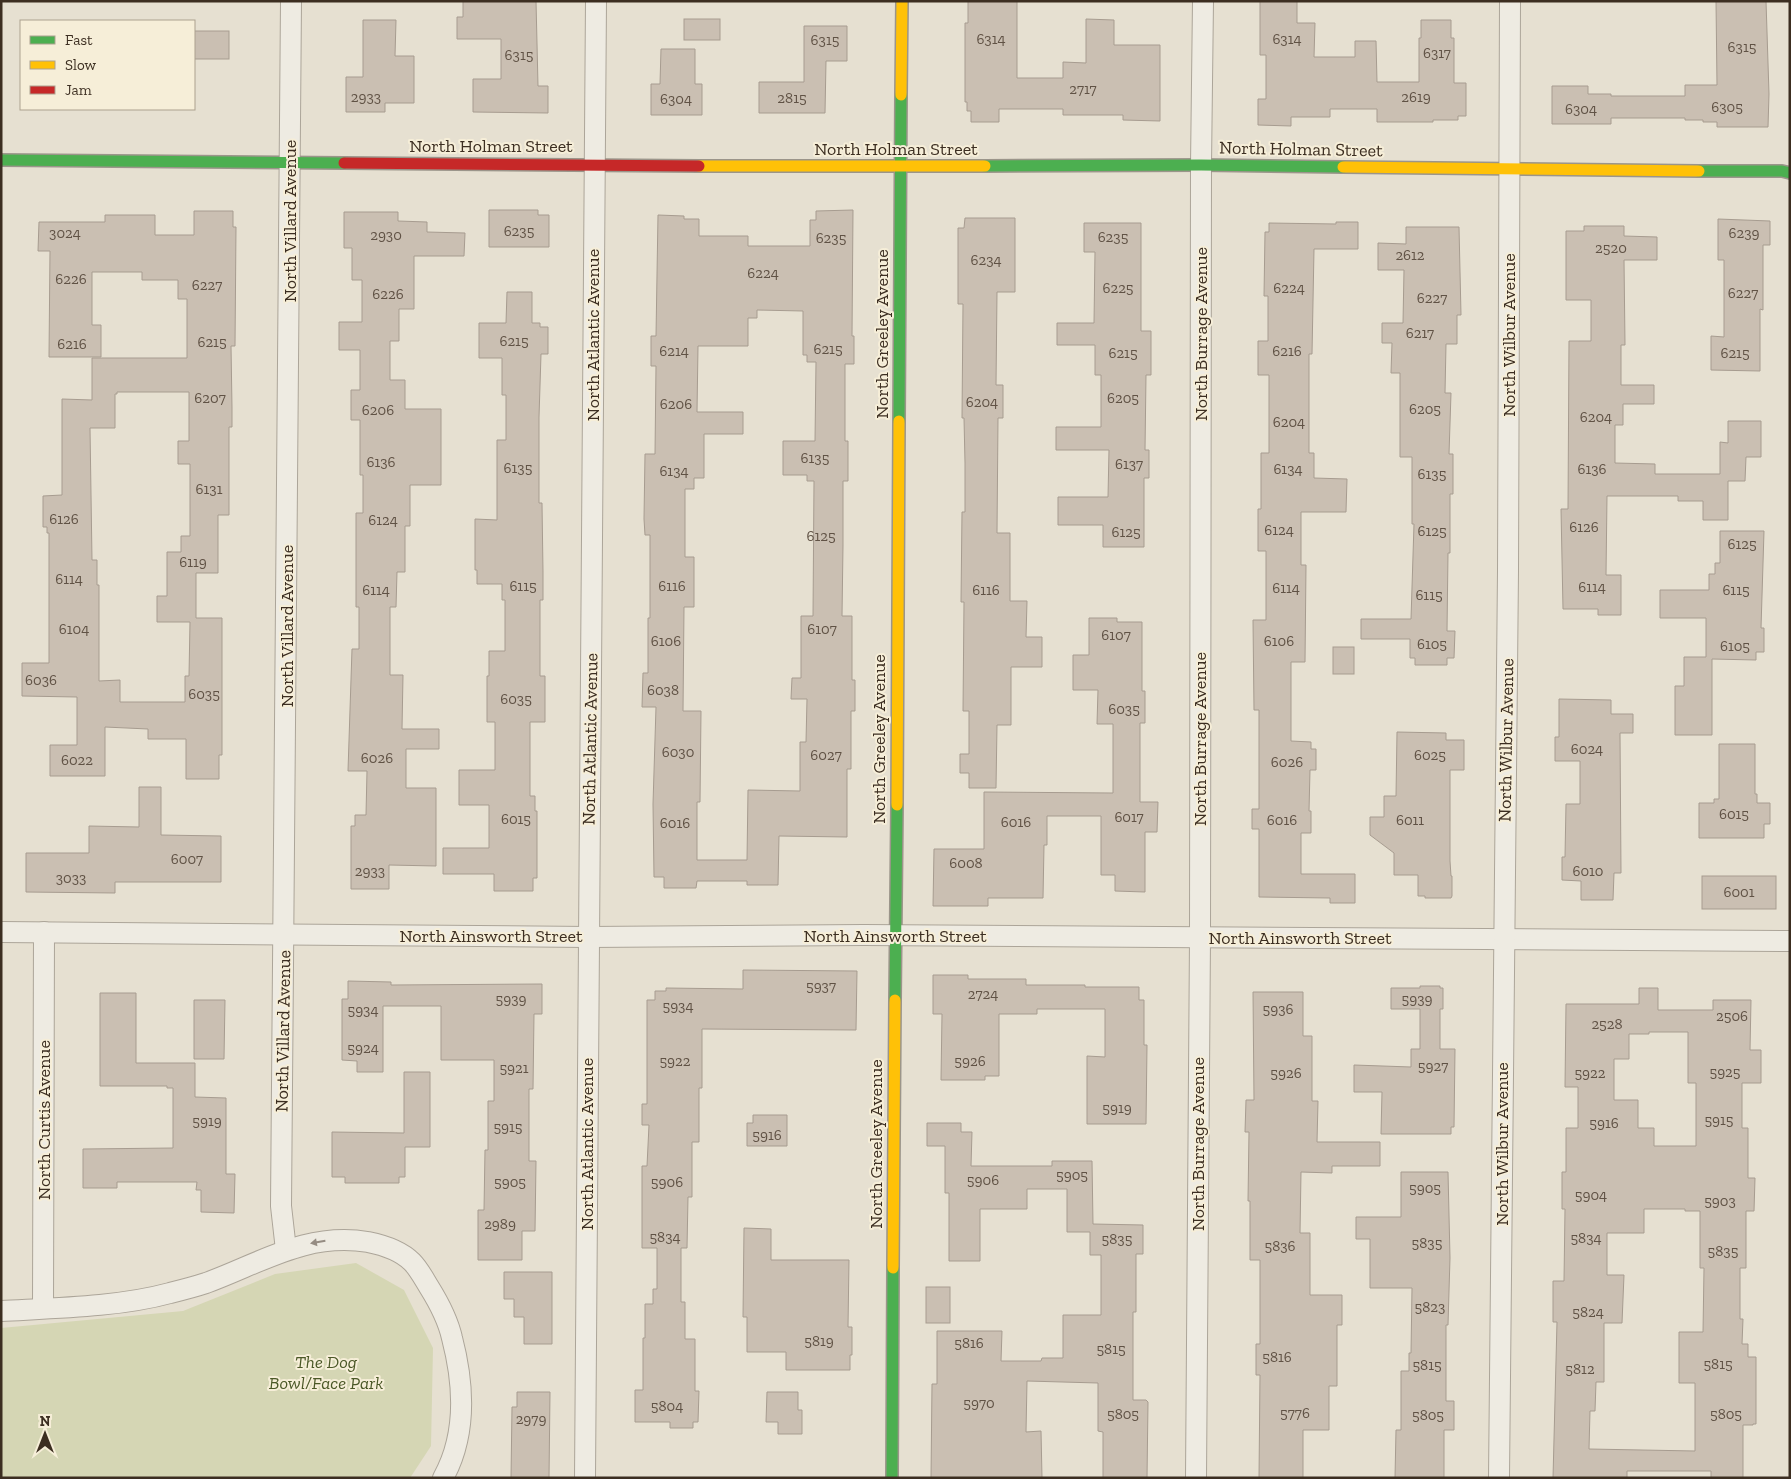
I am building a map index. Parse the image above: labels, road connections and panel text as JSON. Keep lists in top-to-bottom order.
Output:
{
  "streets": {
    "street": [
      "North Holman Street",
      "North Villard Avenue",
      "North Greeley Avenue",
      "North Burrage Avenue",
      "North Atlantic Avenue",
      "North Wilbur Avenue",
      "North Ainsworth Street",
      "North Curtis Avenue"
    ]
  },
  "crossings": [
    ["North Holman Street", "North Villard Avenue"],
    ["North Holman Street", "North Greeley Avenue"],
    ["North Holman Street", "North Burrage Avenue"],
    ["North Holman Street", "North Atlantic Avenue"],
    ["North Holman Street", "North Wilbur Avenue"],
    ["North Villard Avenue", "North Ainsworth Street"],
    ["North Greeley Avenue", "North Ainsworth Street"],
    ["North Burrage Avenue", "North Ainsworth Street"],
    ["North Atlantic Avenue", "North Ainsworth Street"],
    ["North Wilbur Avenue", "North Ainsworth Street"],
    ["North Ainsworth Street", "North Curtis Avenue"]
  ],
  "parks": ["The Dog Bowl/Face Park"],
  "house_numbers": [
    "6314",
    "6314",
    "6315",
    "6315",
    "6317",
    "6315",
    "2717",
    "2933",
    "2619",
    "2815",
    "6304",
    "6305",
    "6304",
    "6235",
    "3024",
    "6239",
    "2930",
    "6235",
    "6235",
    "2520",
    "2612",
    "6234",
    "6224",
    "6226",
    "6227",
    "6225",
    "6224",
    "6227",
    "6226",
    "6227",
    "6217",
    "6215",
    "6215",
    "6216",
    "6215",
    "6214",
    "6216",
    "6215",
    "6215",
    "6207",
    "6205",
    "6204",
    "6206",
    "6205",
    "6206",
    "6204",
    "6204",
    "6135",
    "6136",
    "6137",
    "6135",
    "6134",
    "6136",
    "6134",
    "6135",
    "6131",
    "6126",
    "6124",
    "6126",
    "6124",
    "6125",
    "6125",
    "6125",
    "6125",
    "6119",
    "6114",
    "6115",
    "6116",
    "6114",
    "6114",
    "6114",
    "6116",
    "6115",
    "6115",
    "6104",
    "6107",
    "6107",
    "6106",
    "6106",
    "6105",
    "6105",
    "6036",
    "6038",
    "6035",
    "6035",
    "6035",
    "6024",
    "6030",
    "6027",
    "6025",
    "6026",
    "6022",
    "6026",
    "6015",
    "6017",
    "6015",
    "6016",
    "6011",
    "6016",
    "6016",
    "6007",
    "6008",
    "2933",
    "6010",
    "3033",
    "6001",
    "5937",
    "2724",
    "5939",
    "5939",
    "5934",
    "5936",
    "5934",
    "2506",
    "2528",
    "5924",
    "5922",
    "5926",
    "5927",
    "5921",
    "5925",
    "5926",
    "5922",
    "5919",
    "5915",
    "5919",
    "5916",
    "5915",
    "5916",
    "5905",
    "5906",
    "5905",
    "5906",
    "5905",
    "5904",
    "5903",
    "2989",
    "5834",
    "5834",
    "5835",
    "5835",
    "5836",
    "5835",
    "5823",
    "5824",
    "5819",
    "5816",
    "5815",
    "5816",
    "5815",
    "5815",
    "5812",
    "5970",
    "5804",
    "5776",
    "5805",
    "5805",
    "5805",
    "2979"
  ],
  "legend": ["Fast", "Slow", "Jam"],
  "north": "top"
}
